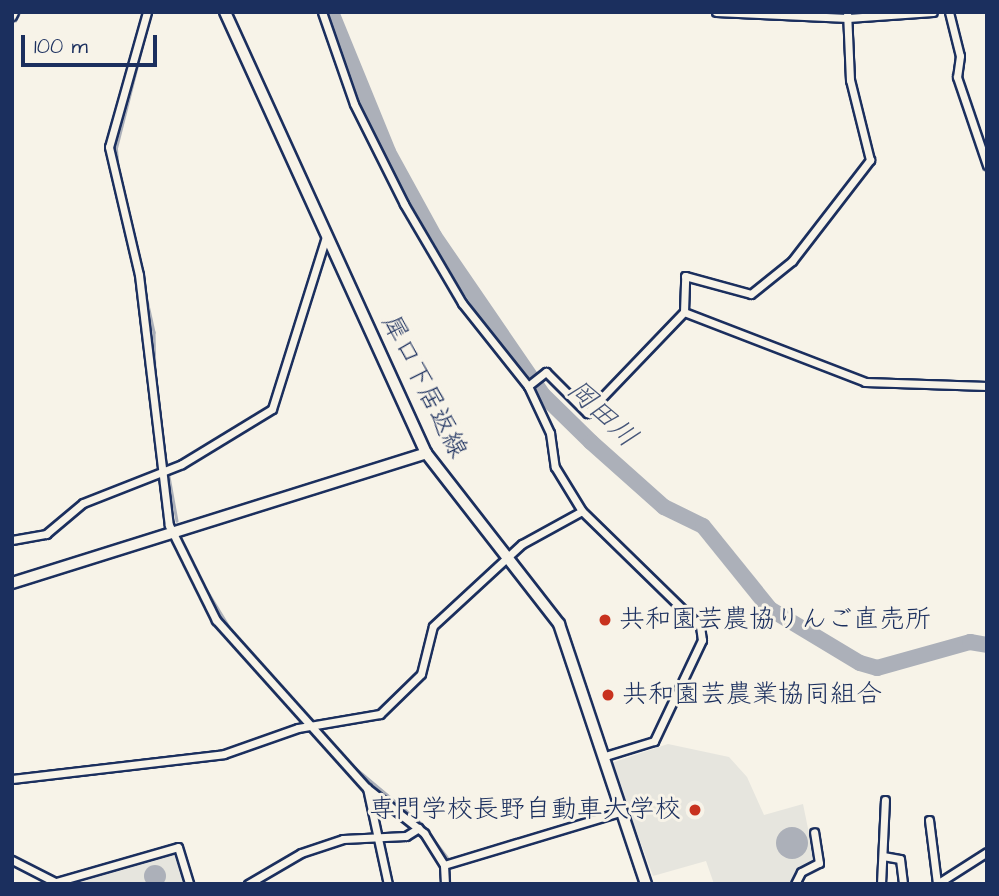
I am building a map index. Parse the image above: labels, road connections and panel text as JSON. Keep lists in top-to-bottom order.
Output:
{
  "streets": {
    "main road": ["犀口下居返線"]
  },
  "water": ["岡田川"],
  "places": ["共和園芸農協りんご直売所", "共和園芸農業協同組合", "専門学校長野自動車大学校"],
  "scale_bar": "100 m"
}
